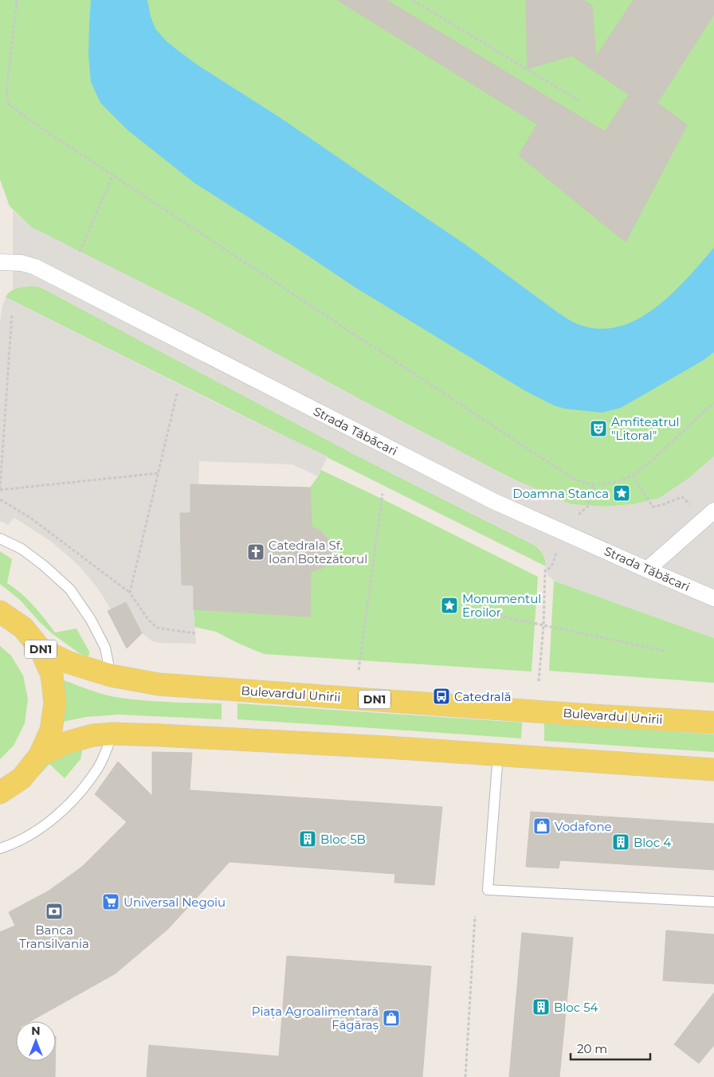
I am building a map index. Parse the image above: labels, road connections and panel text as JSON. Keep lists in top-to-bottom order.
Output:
{
  "streets": {
    "main road": ["DN1", "Bulevardul Unirii"],
    "street": ["Strada Tăbăcari"]
  },
  "places": {
    "theatre": ["Amfiteatrul \"Litoral\""],
    "place": ["Doamna Stanca", "Monumentul Eroilor"],
    "church": ["Catedrala Sf. Ioan Botezătorul"],
    "bus stop": ["Catedrală"],
    "shop": ["Vodafone", "Piața Agroalimentară Făgăraș"],
    "building": ["Bloc 5B", "Bloc 4", "Bloc 54"],
    "supermarket": ["Universal Negoiu"],
    "bank": ["Banca Transilvania"]
  },
  "scale_bar": "20 m",
  "north": "top"
}
